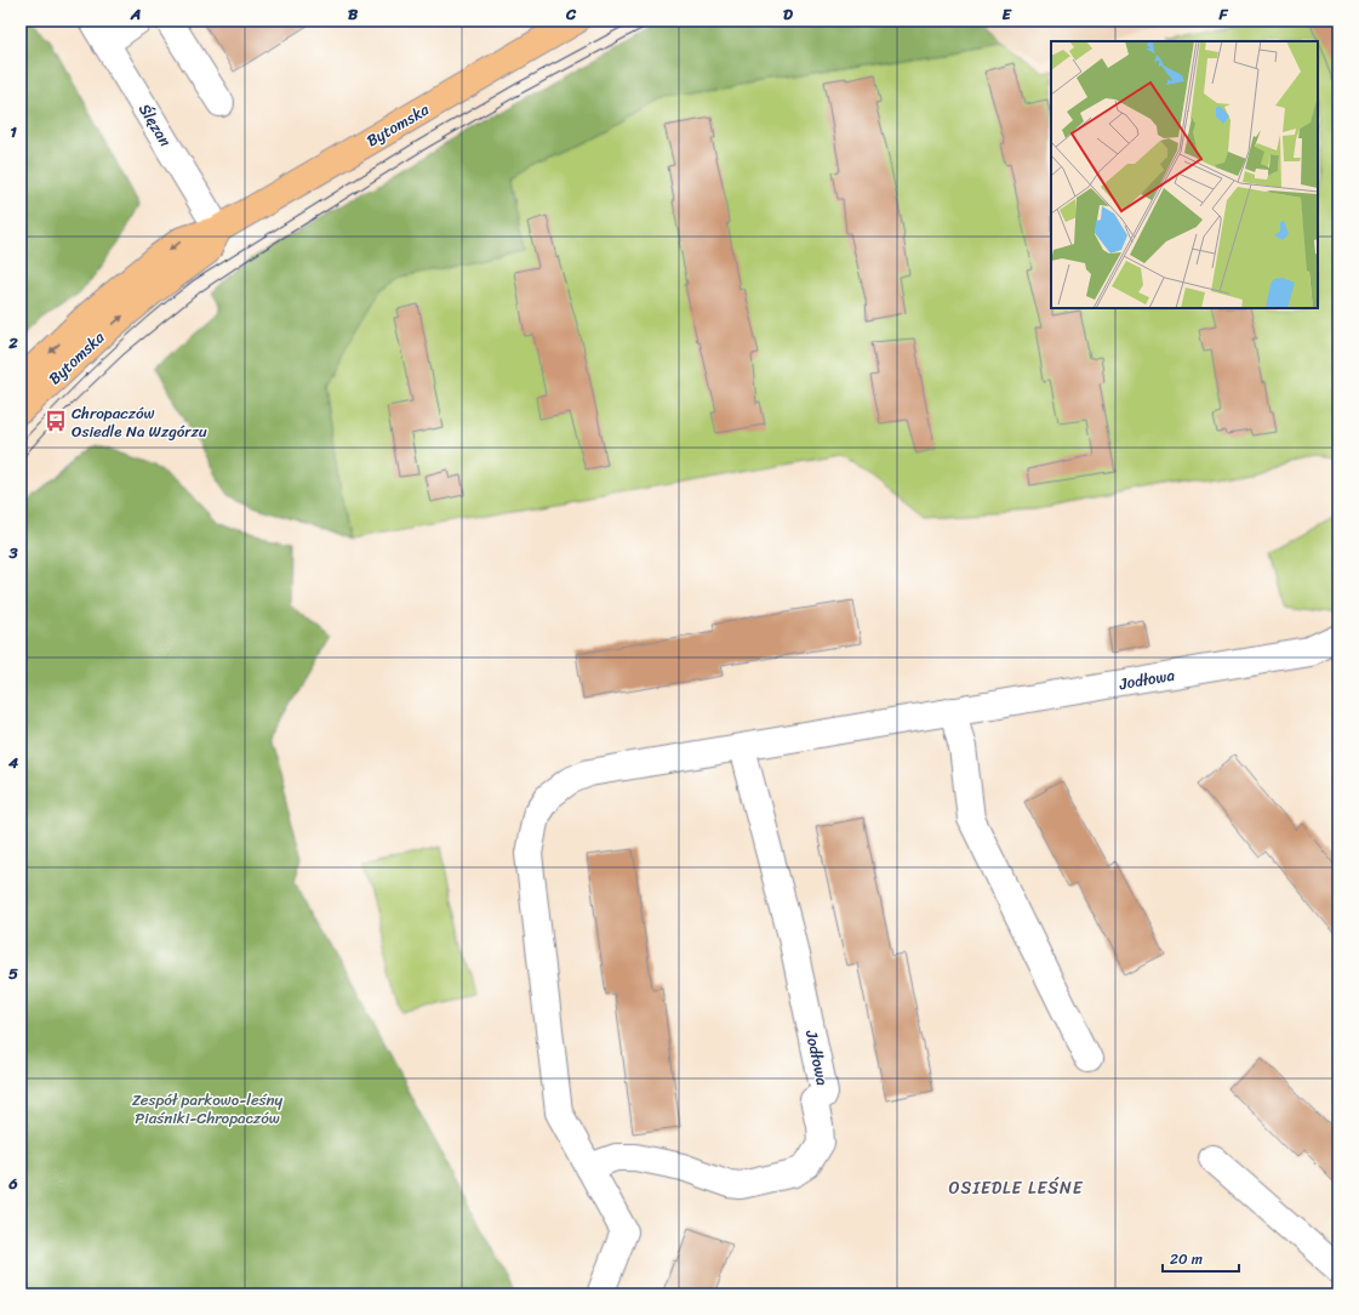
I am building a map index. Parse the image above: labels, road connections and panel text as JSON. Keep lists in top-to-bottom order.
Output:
{
  "streets": {
    "main road": ["Bytomska"],
    "street": ["Ślęzan", "Jodłowa"]
  },
  "crossings": [
    ["Ślęzan", "Bytomska"]
  ],
  "districts": ["OSIEDLE LEŚNE"],
  "parks": ["Zespół parkowo-leśny Piaśniki-Chropaczów"],
  "places": {
    "bus stop": ["Chropaczów Osiedle Na Wzgórzu"]
  },
  "scale_bar": "20 m",
  "grid": {
    "columns": [
      "A",
      "B",
      "C",
      "D",
      "E",
      "F"
    ],
    "rows": [
      "1",
      "2",
      "3",
      "4",
      "5",
      "6"
    ]
  }
}
